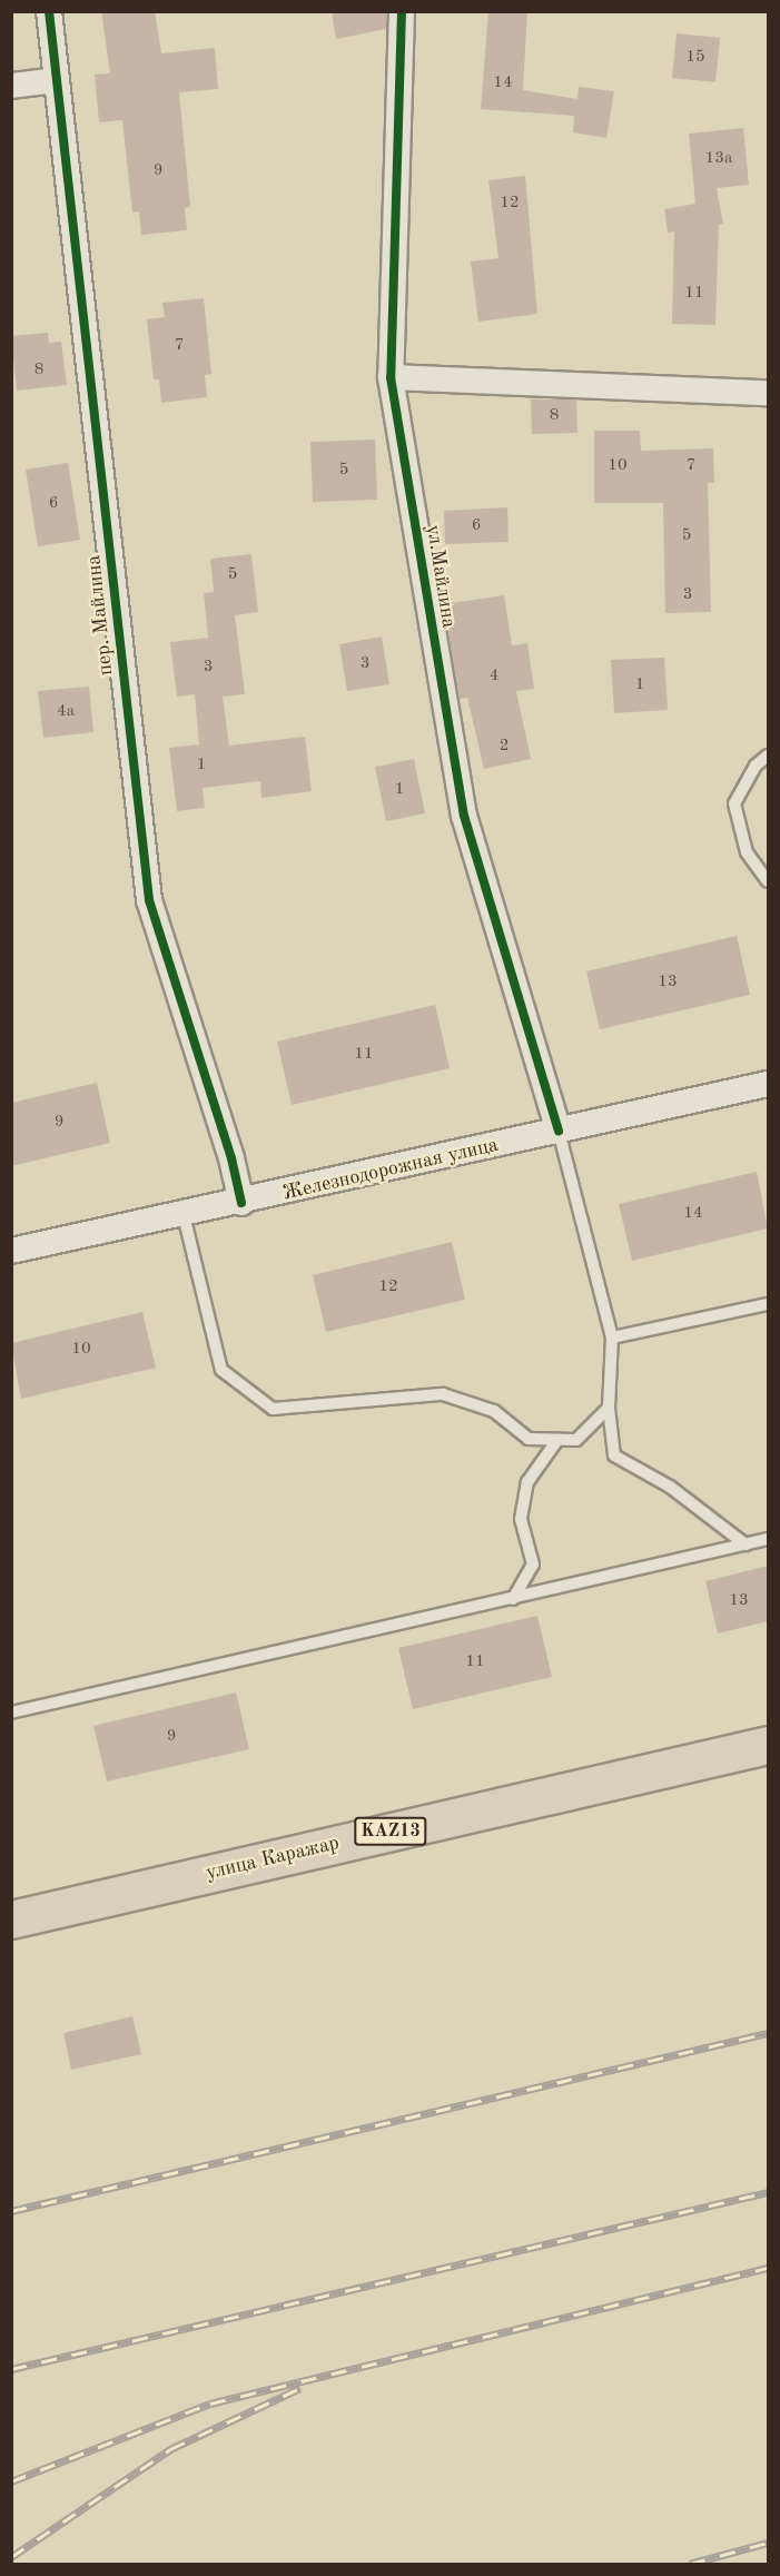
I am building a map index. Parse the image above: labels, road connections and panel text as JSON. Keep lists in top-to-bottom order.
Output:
{
  "streets": {
    "main road": ["KAZ13", "улица Каражар"],
    "street": ["ул.Майлина", "пер. Майлина", "Железнодорожная улица"]
  },
  "crossings": [
    ["ул.Майлина", "Железнодорожная улица"],
    ["пер. Майлина", "Железнодорожная улица"]
  ],
  "house_numbers": [
    "15",
    "14",
    "13а",
    "9",
    "12",
    "11",
    "7",
    "8",
    "8",
    "10",
    "7",
    "5",
    "6",
    "6",
    "5",
    "5",
    "3",
    "3",
    "3",
    "4",
    "1",
    "4а",
    "2",
    "1",
    "1",
    "13",
    "11",
    "9",
    "14",
    "12",
    "10",
    "13",
    "11",
    "9"
  ]
}
